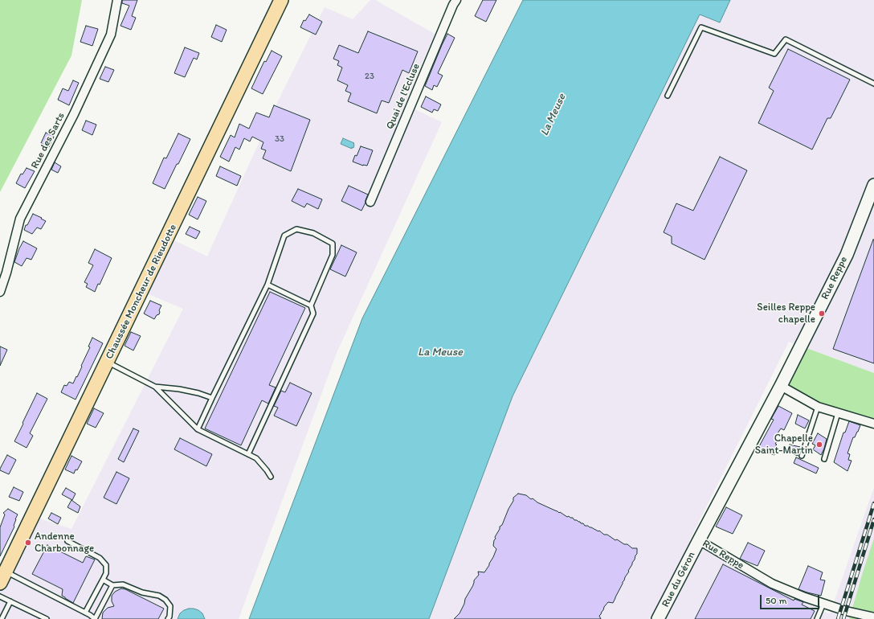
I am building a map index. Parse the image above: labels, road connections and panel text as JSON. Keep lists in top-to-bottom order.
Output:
{
  "streets": {
    "main road": ["Rue Reppe", "Chaussée Moncheur de Rieudotte", "Rue du Géron"],
    "street": ["Quai de l'Ecluse", "Rue des Sarts"]
  },
  "crossings": [
    ["Rue Reppe", "Rue du Géron"]
  ],
  "water": ["La Meuse"],
  "places": ["Seilles Reppe chapelle", "Chapelle Saint-Martin", "Andenne Charbonnage"],
  "house_numbers": ["23", "33"],
  "scale_bar": "50 m"
}
